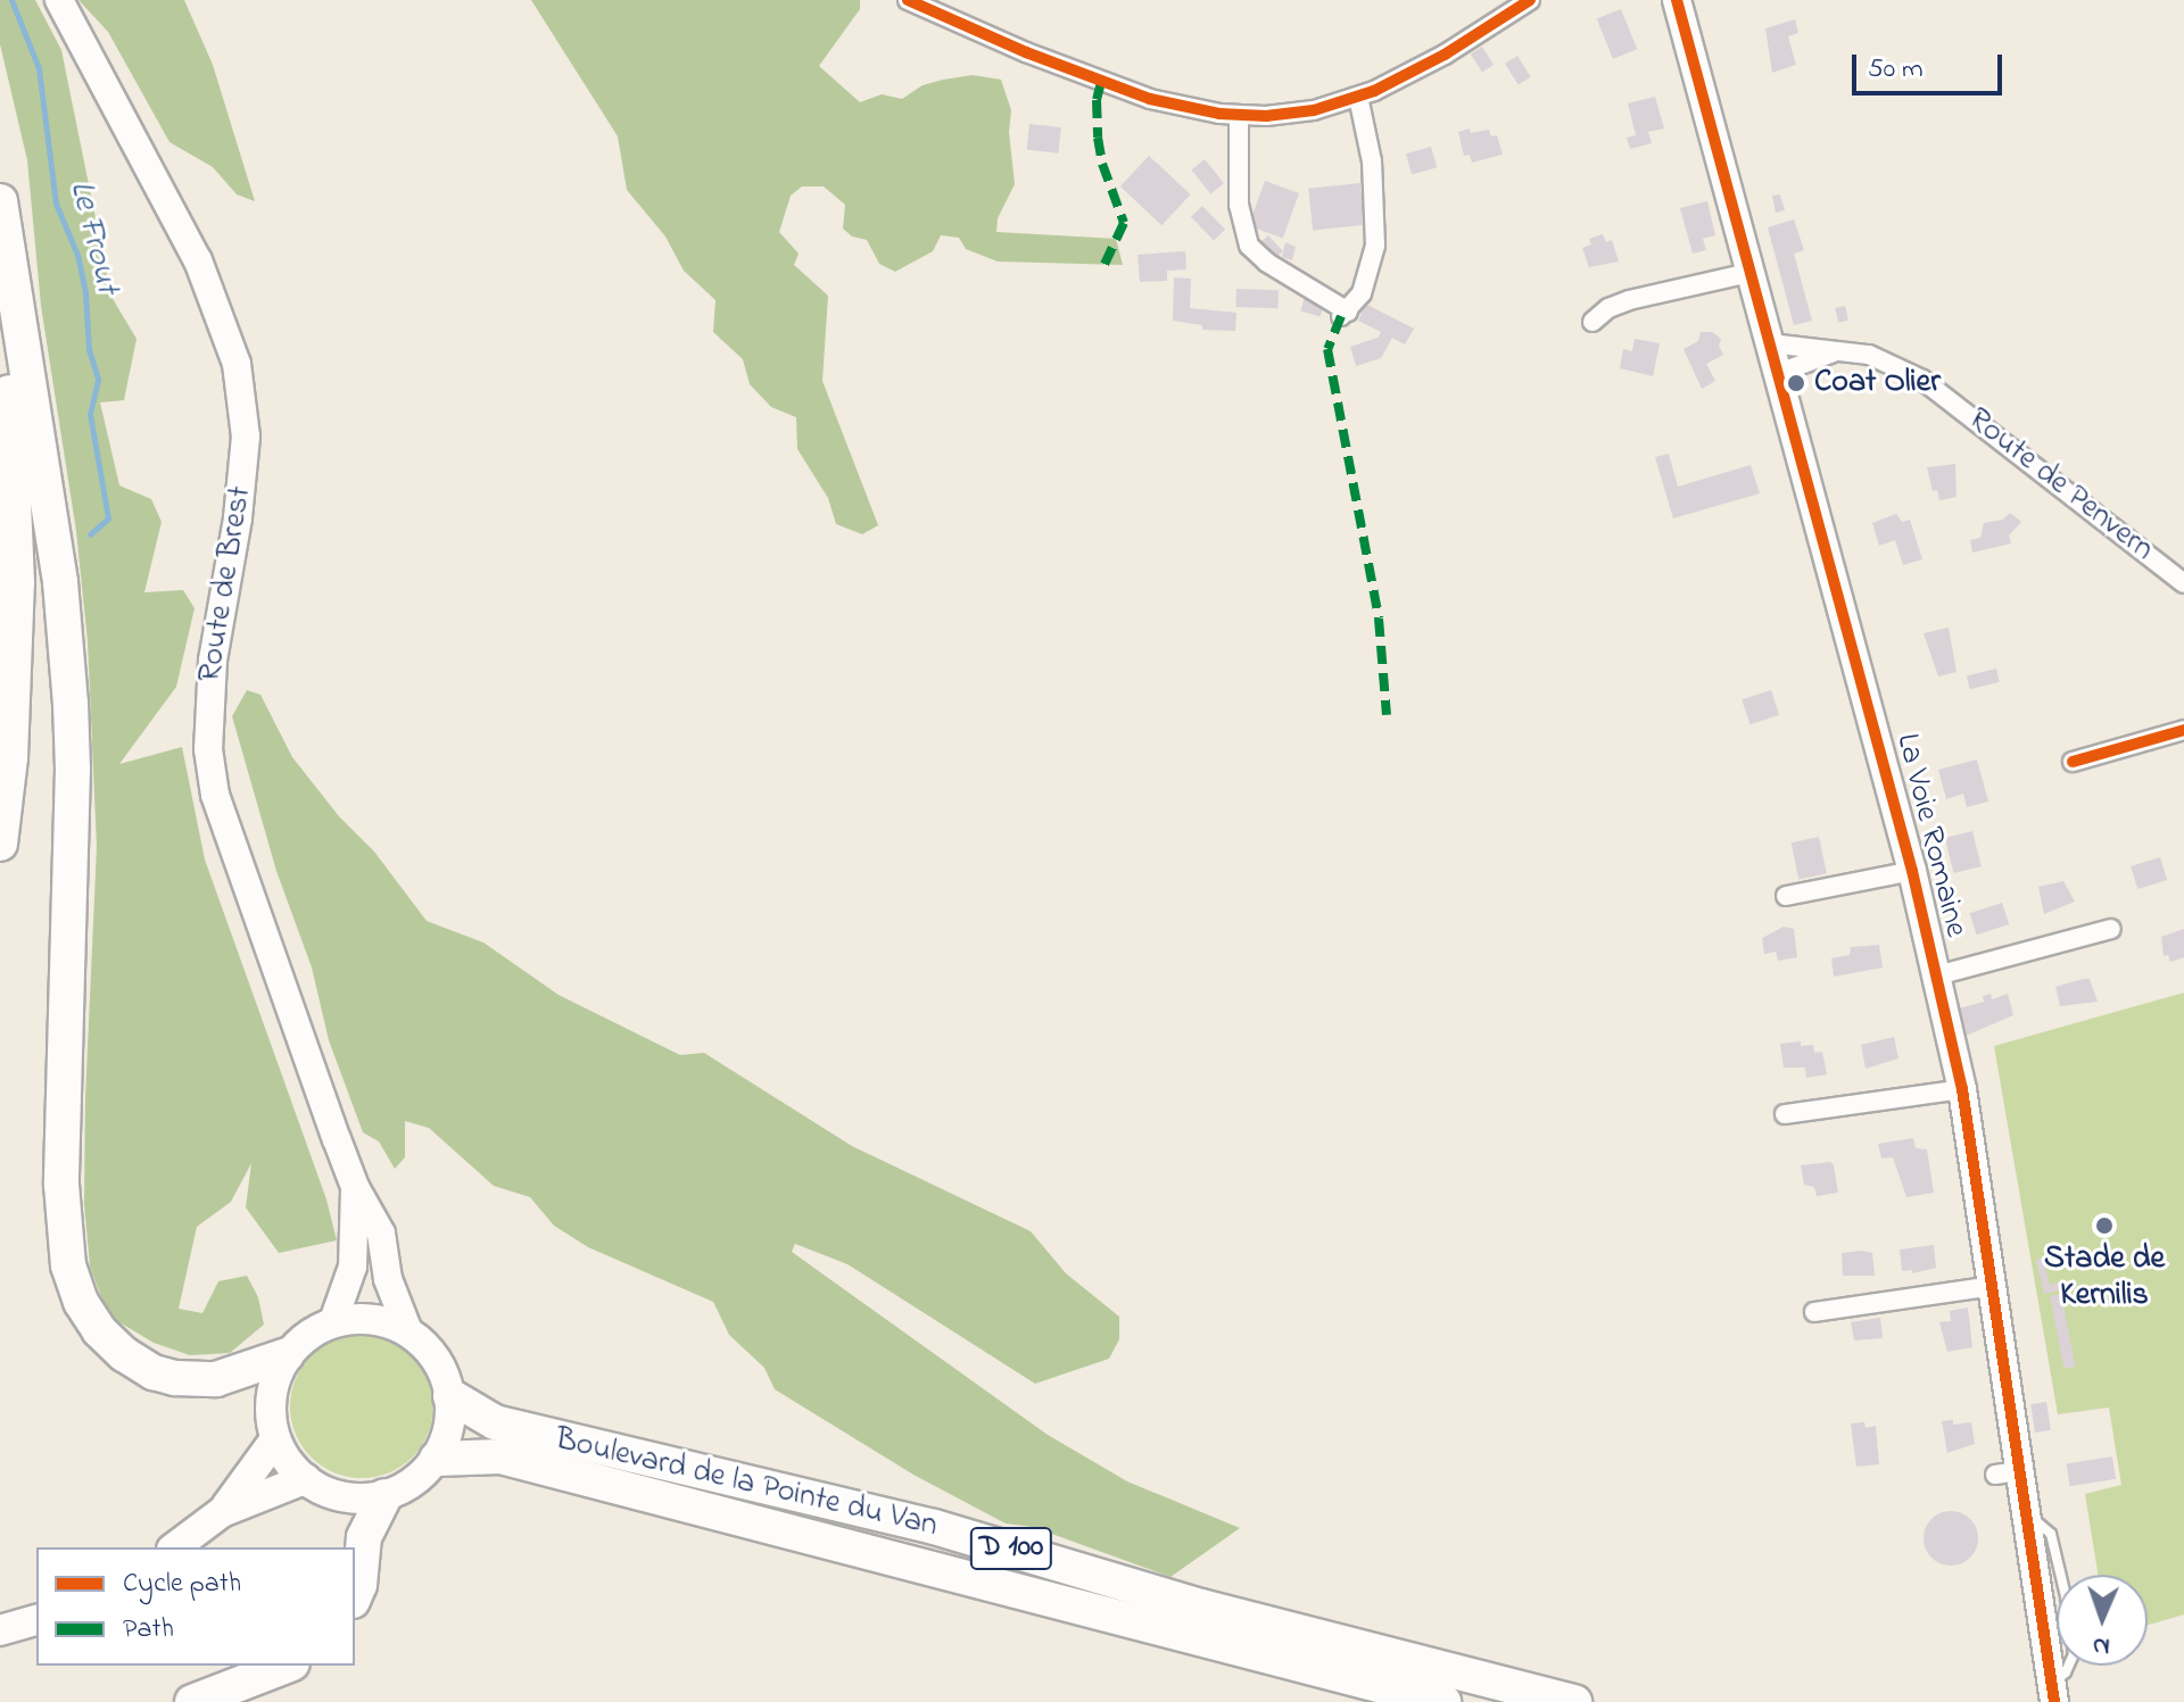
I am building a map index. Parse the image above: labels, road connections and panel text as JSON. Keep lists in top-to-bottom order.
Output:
{
  "streets": {
    "highway": ["Boulevard de la Pointe du Van", "D 100"],
    "street": ["Route de Penvern", "Route de Brest", "La Voie Romaine"]
  },
  "crossings": [
    ["Route de Penvern", "La Voie Romaine"],
    ["Route de Brest", "Boulevard de la Pointe du Van"]
  ],
  "water": ["Le Frout"],
  "places": ["Coat Olier", "Stade de Kernilis"],
  "legend": ["Cycle path", "Path"],
  "scale_bar": "50 m",
  "north": "bottom"
}
